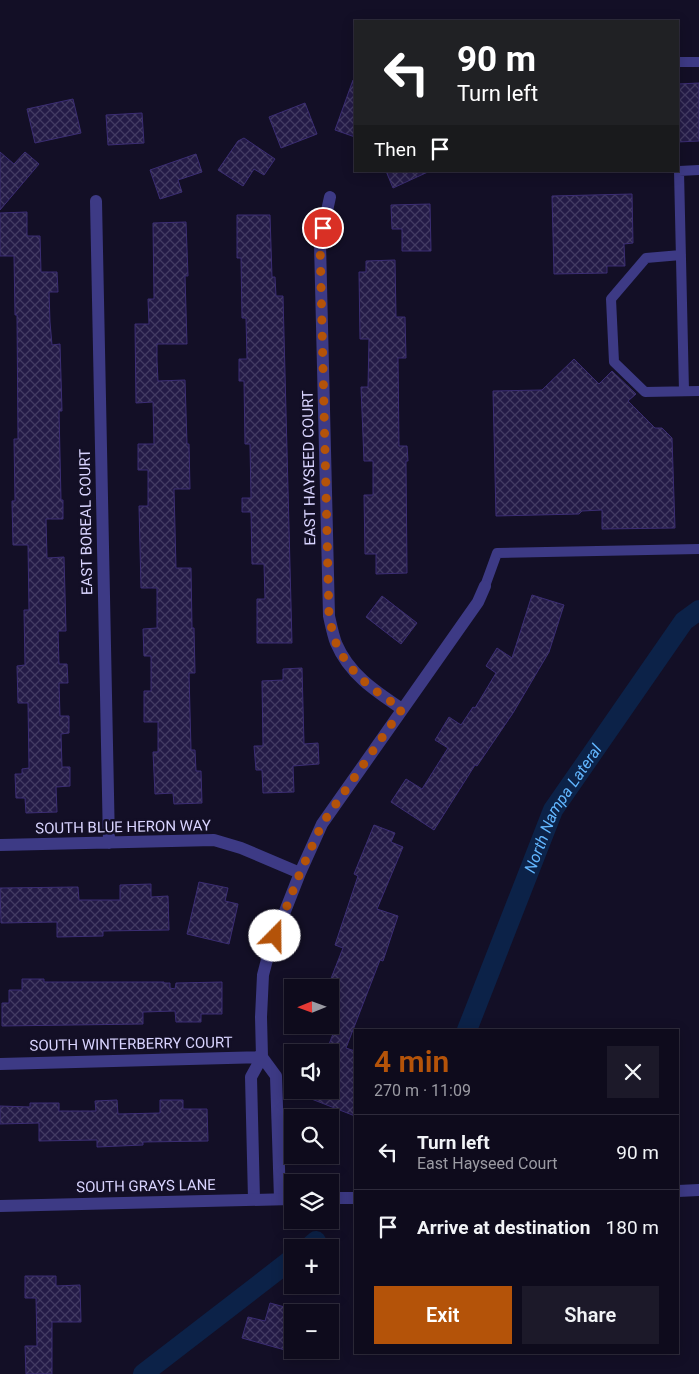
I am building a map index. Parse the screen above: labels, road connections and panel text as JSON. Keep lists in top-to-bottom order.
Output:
{
  "streets": {
    "street": [
      "EAST HAYSEED COURT",
      "EAST BOREAL COURT",
      "SOUTH BLUE HERON WAY",
      "SOUTH WINTERBERRY COURT",
      "SOUTH GRAYS LANE"
    ]
  },
  "crossings": [
    ["EAST BOREAL COURT", "SOUTH BLUE HERON WAY"]
  ],
  "water": ["North Nampa Lateral"],
  "north": "left",
  "page": {
    "turn": ["90 m", "Turn left"],
    "then": "Then",
    "map_buttons": ["+", "−"],
    "heading": ["4 min", "270 m · 11:09"],
    "list": [
      {
        "name": "Turn left",
        "note": "East Hayseed Court",
        "value": "90 m"
      },
      {
        "name": "Arrive at destination",
        "value": "180 m"
      }
    ],
    "buttons": ["Exit", "Share"]
  }
}
